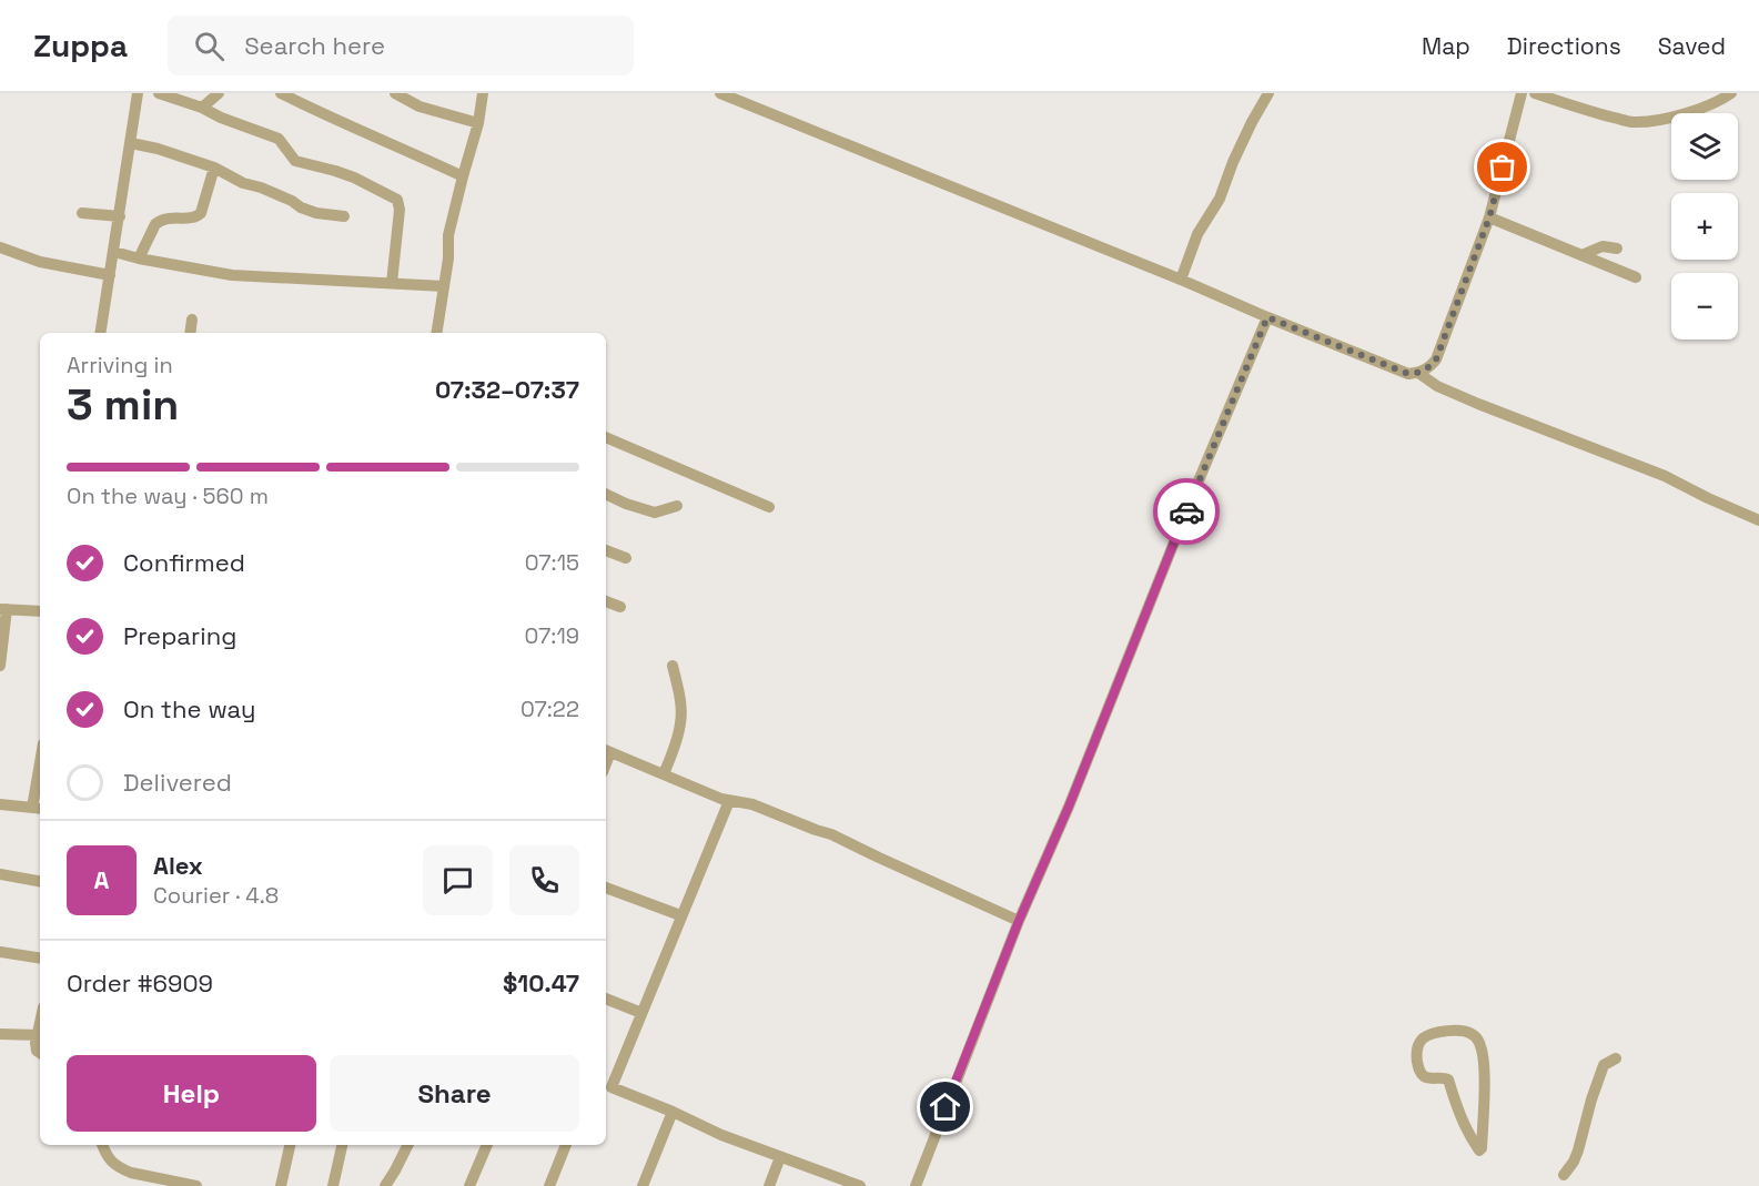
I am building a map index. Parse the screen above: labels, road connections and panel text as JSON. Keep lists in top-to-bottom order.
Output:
{
  "page": {
    "header": "Zuppa",
    "search": "Search here",
    "nav": ["Map", "Directions", "Saved"],
    "map_buttons": ["+", "−"],
    "heading": ["3 min", "Arriving in", "07:32–07:37"],
    "panel": [
      "Alex",
      "Courier · 4.8",
      "Order #6909",
      "$10.47"
    ],
    "bar": "On the way · 560 m",
    "list": [
      ["Confirmed", "07:15"],
      ["Preparing", "07:19"],
      ["On the way", "07:22"],
      "Delivered"
    ],
    "round": "A",
    "buttons": ["Help", "Share"]
  }
}
